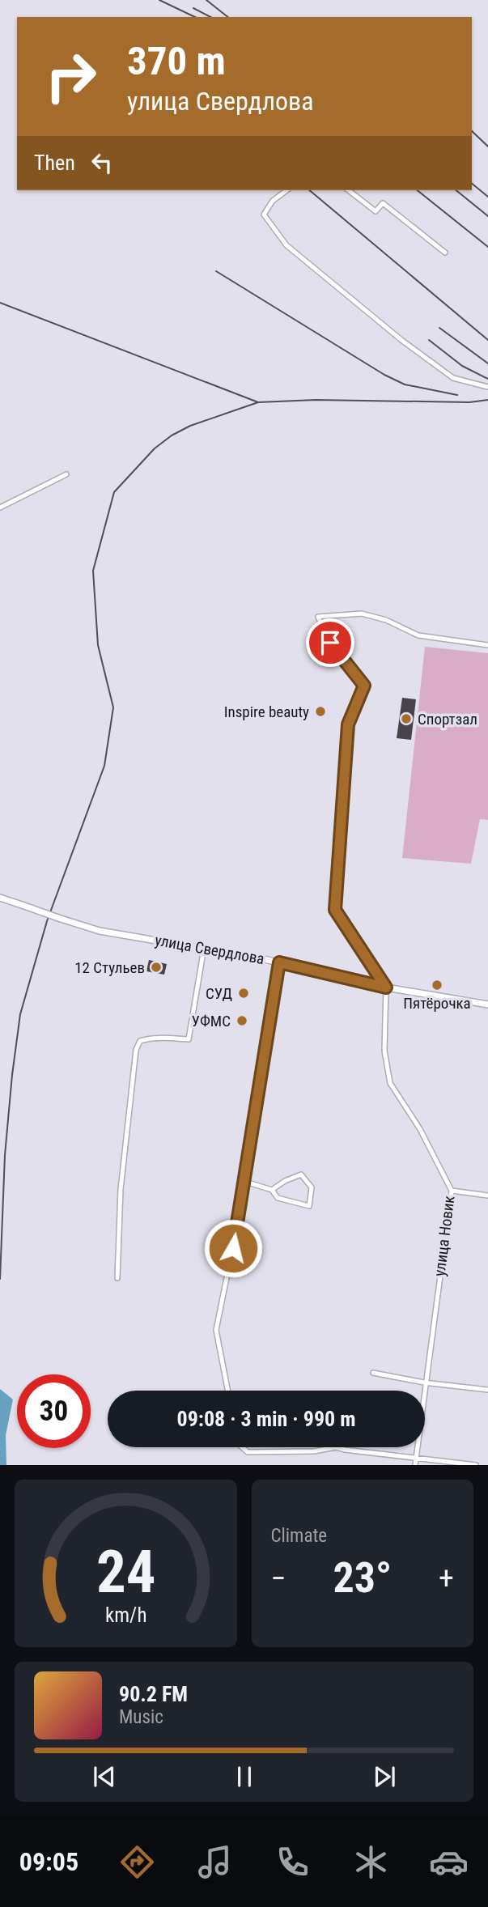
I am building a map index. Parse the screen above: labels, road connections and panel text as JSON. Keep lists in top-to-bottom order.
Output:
{
  "streets": {
    "main road": ["улица Свердлова"],
    "street": ["улица Новик"]
  },
  "crossings": [
    ["улица Свердлова", "улица Новик"]
  ],
  "places": [
    "Inspire beauty",
    "Спортзал",
    "12 Стульев",
    "Пятёрочка",
    "СУД",
    "УФМС"
  ],
  "page": {
    "turn": ["370 m", "улица Свердлова"],
    "then": "Then",
    "limit": "30",
    "trip": "09:08 · 3 min · 990 m",
    "tile": "Climate",
    "heat": ["−", "23°", "+"],
    "song": ["90.2 FM", "Music"],
    "tabs": "09:05",
    "gauge": ["24", "km/h"]
  }
}
